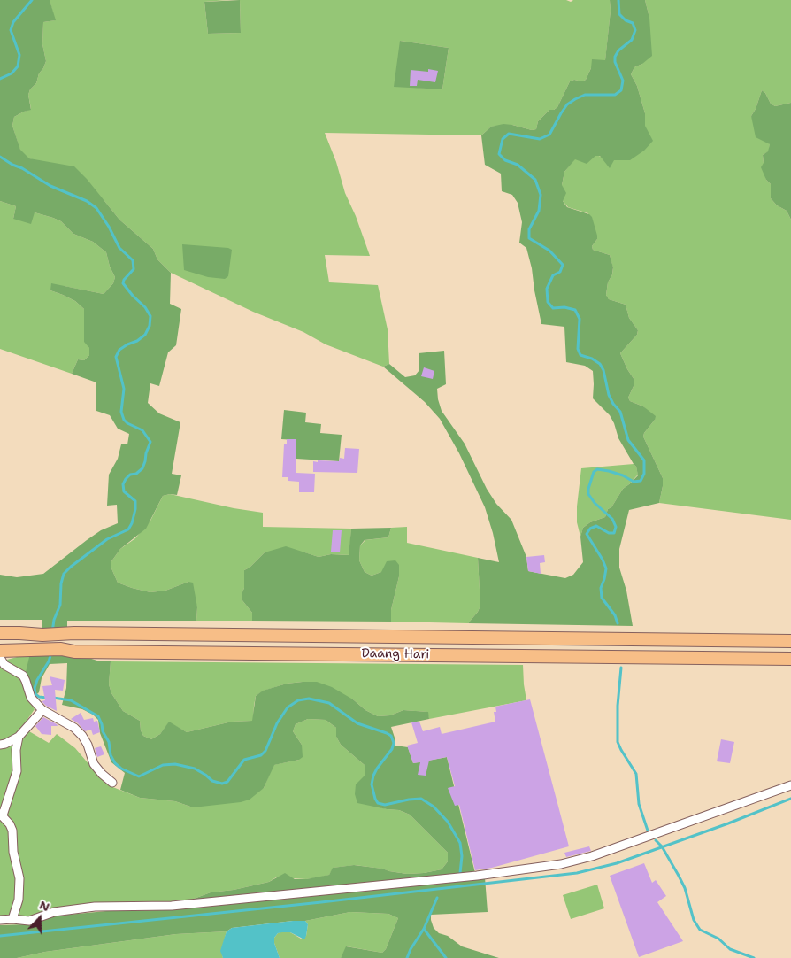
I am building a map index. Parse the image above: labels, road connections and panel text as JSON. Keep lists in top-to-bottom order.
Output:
{
  "streets": {
    "main road": ["Daang Hari"]
  },
  "north": "top"
}
